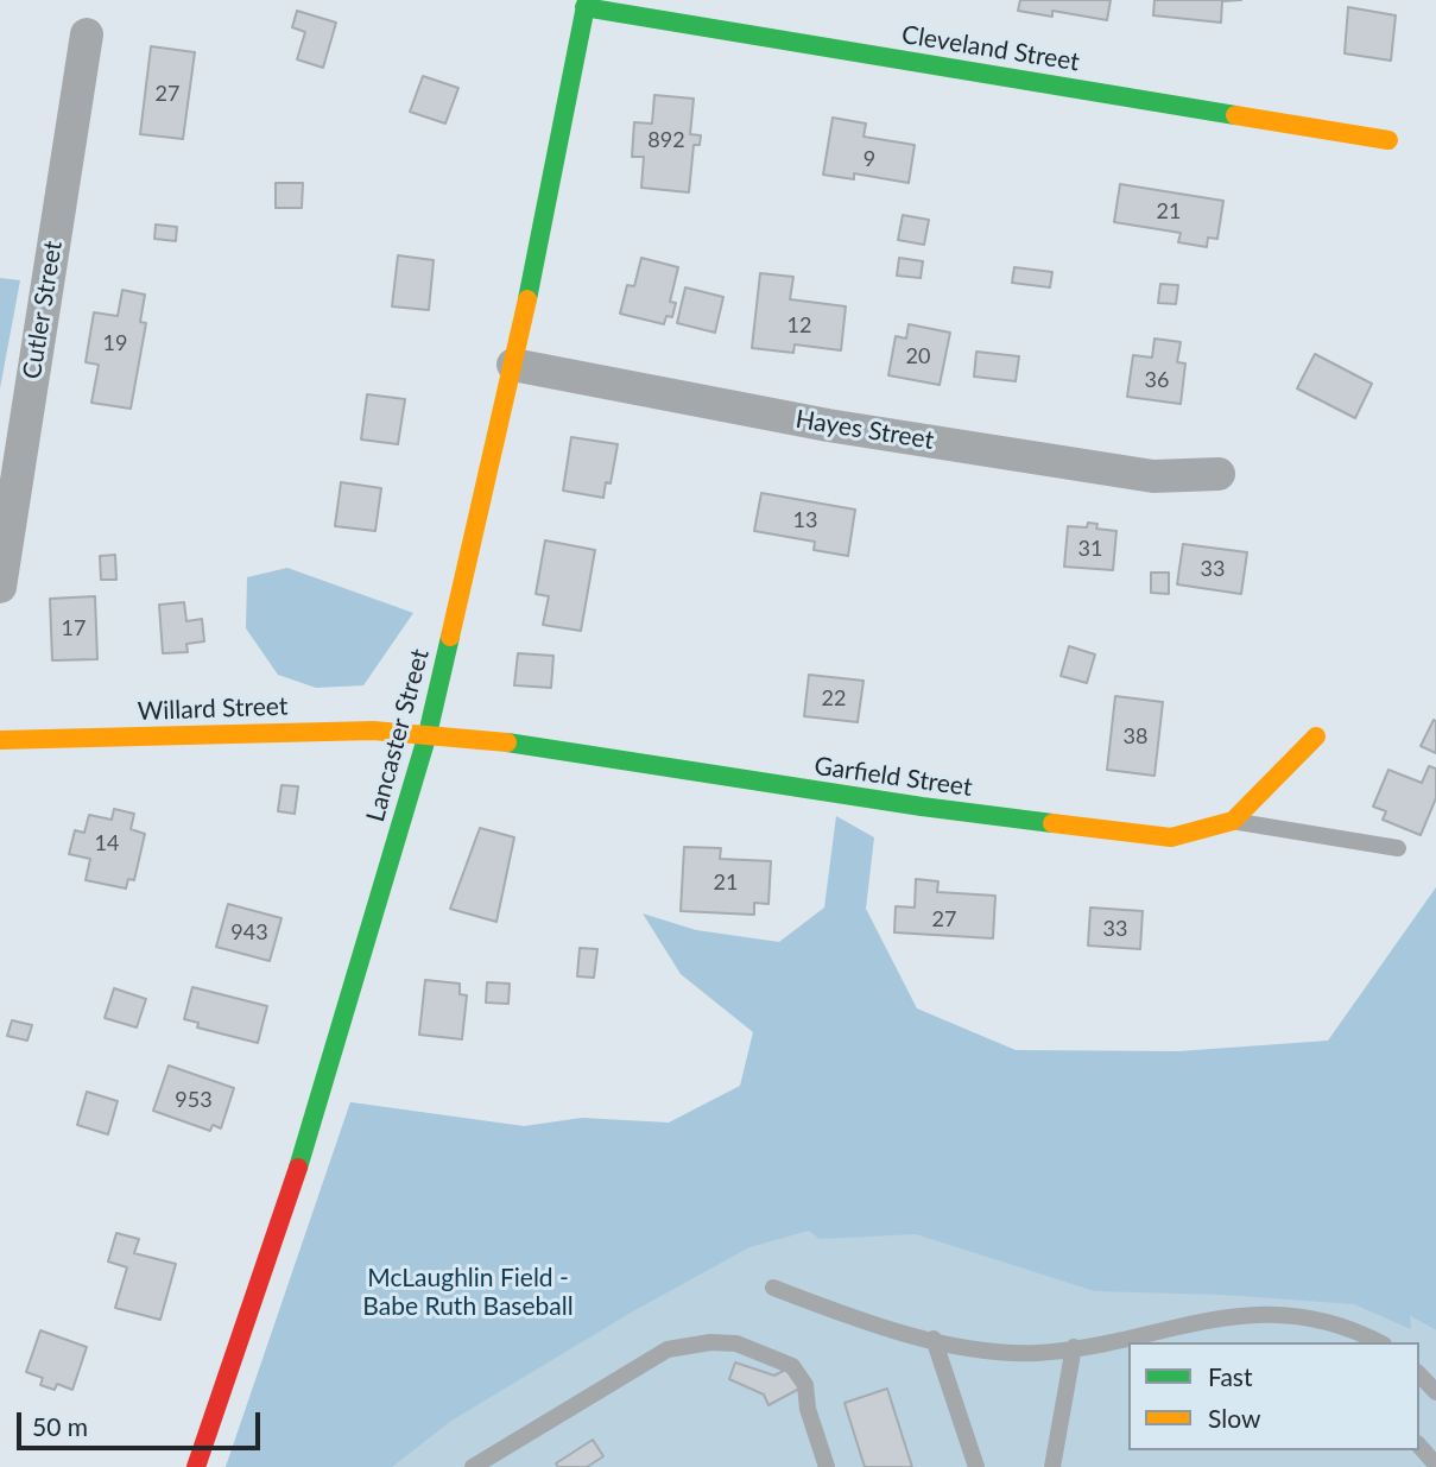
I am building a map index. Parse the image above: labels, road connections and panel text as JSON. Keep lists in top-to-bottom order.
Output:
{
  "streets": {
    "street": [
      "Cleveland Street",
      "Cutler Street",
      "Hayes Street",
      "Willard Street",
      "Lancaster Street",
      "Garfield Street"
    ]
  },
  "crossings": [
    ["Cleveland Street", "Lancaster Street"],
    ["Hayes Street", "Lancaster Street"],
    ["Willard Street", "Lancaster Street"],
    ["Willard Street", "Garfield Street"],
    ["Lancaster Street", "Garfield Street"]
  ],
  "parks": ["McLaughlin Field - Babe Ruth Baseball"],
  "house_numbers": [
    "27",
    "892",
    "9",
    "21",
    "12",
    "19",
    "20",
    "36",
    "13",
    "31",
    "33",
    "17",
    "22",
    "38",
    "14",
    "21",
    "27",
    "33",
    "943",
    "953"
  ],
  "legend": ["Fast", "Slow"],
  "scale_bar": "50 m"
}
